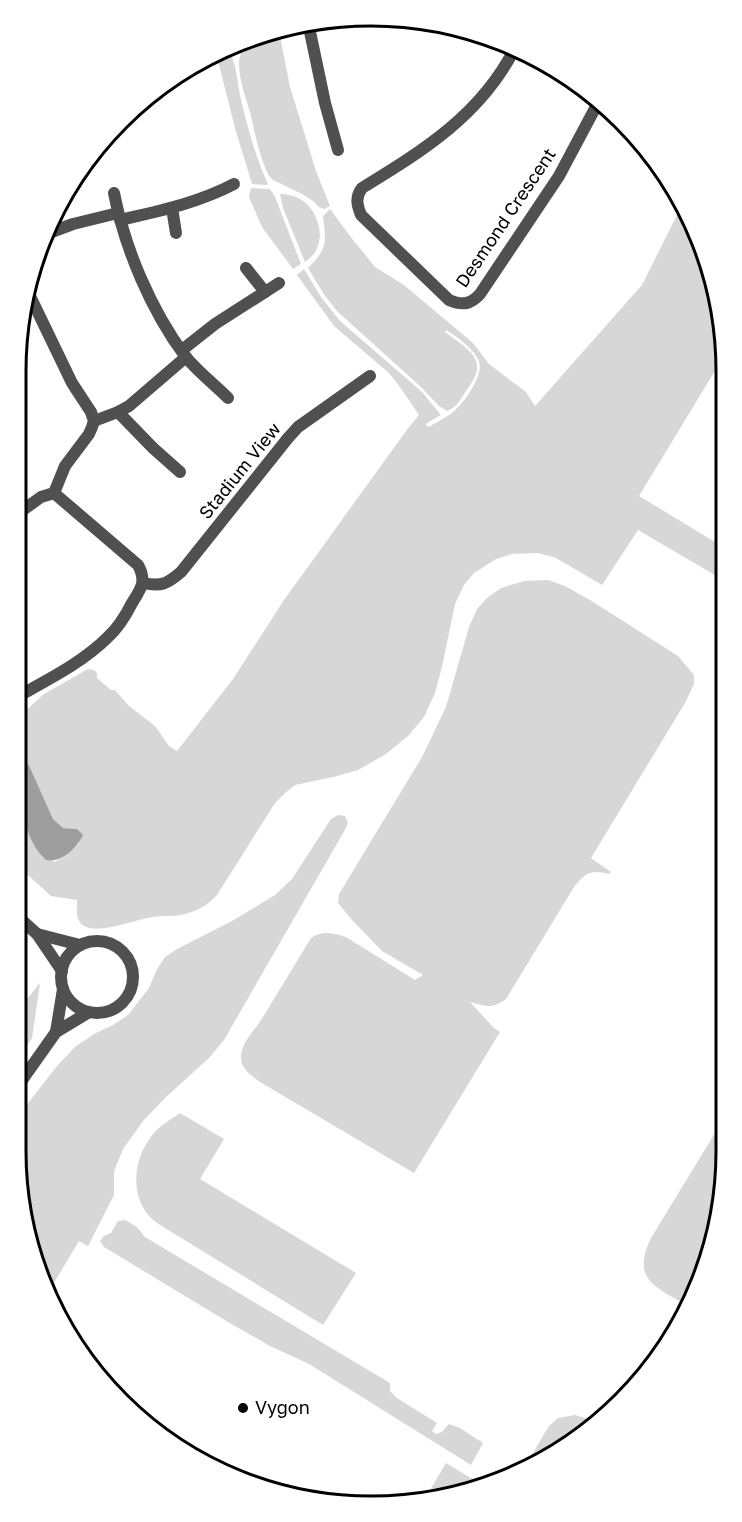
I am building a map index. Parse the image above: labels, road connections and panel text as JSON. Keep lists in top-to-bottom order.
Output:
{
  "streets": {
    "street": ["Desmond Crescent", "Stadium View"]
  },
  "places": ["Vygon"]
}
